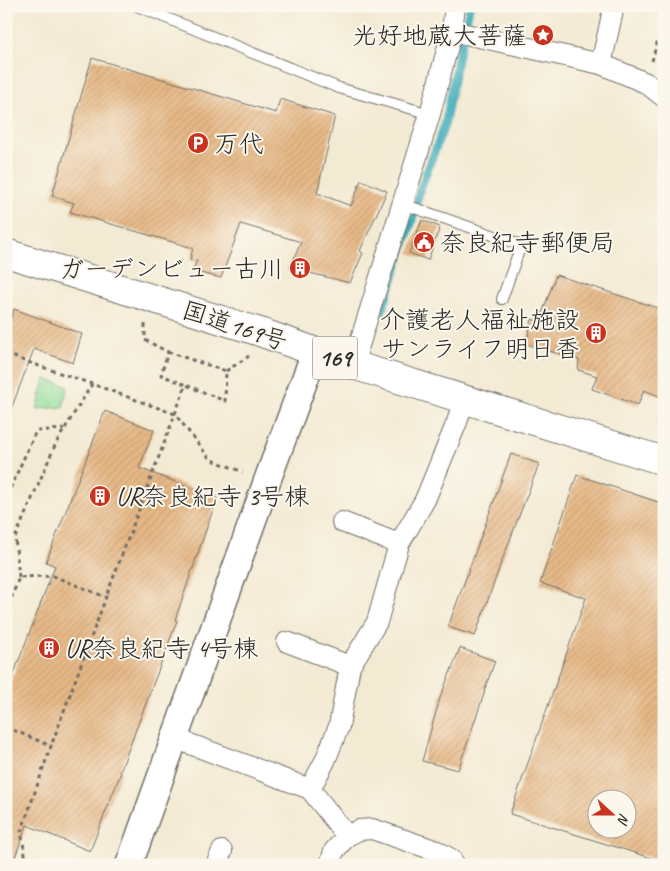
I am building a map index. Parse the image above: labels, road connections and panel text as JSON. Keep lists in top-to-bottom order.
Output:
{
  "streets": {
    "highway": ["国道169号", "169"]
  },
  "places": {
    "place": ["光好地蔵大菩薩"],
    "parking": ["万代"],
    "public building": ["奈良紀寺郵便局"],
    "building": [
      "ガーデンビュー古川",
      "介護老人福祉施設 サンライフ明日香",
      "UR奈良紀寺 3号棟",
      "UR奈良紀寺 4号棟"
    ]
  },
  "north": "right"
}
